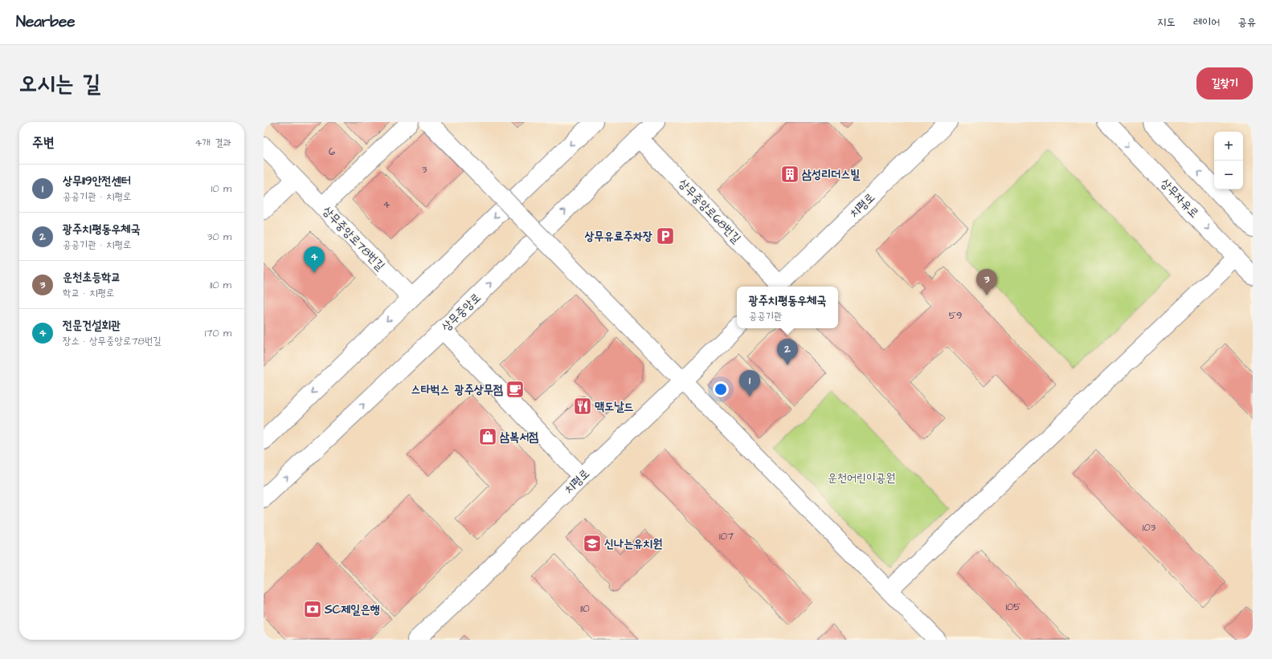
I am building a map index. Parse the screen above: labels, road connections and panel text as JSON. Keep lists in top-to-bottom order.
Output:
{
  "streets": {
    "street": [
      "상무자유로",
      "치평로",
      "상무중앙로68번길",
      "상무중앙로78번길",
      "상무중앙로"
    ]
  },
  "crossings": [
    ["치평로", "상무중앙로68번길"],
    ["상무중앙로68번길", "상무중앙로"]
  ],
  "parks": ["운천어린이공원"],
  "places": {
    "building": ["삼성리더스빌"],
    "parking": ["상무유료주차장"],
    "cafe": ["스타벅스 광주상무점"],
    "restaurant": ["맥도날드"],
    "shop": ["삼복서점"],
    "school or university": ["신나는유치원"],
    "bank": ["SC제일은행"]
  },
  "house_numbers": [
    "6",
    "3",
    "4",
    "59",
    "103",
    "107",
    "105",
    "110"
  ],
  "page": {
    "header": "Nearbee",
    "nav": ["지도", "레이어", "공유"],
    "buttons": "길찾기",
    "title": "오시는 길",
    "heading": ["주변", "4개 결과"],
    "map_buttons": ["+", "−"],
    "list": [
      {
        "mark": "1",
        "name": "상무119안전센터",
        "note": "공공기관 · 치평로",
        "value": "10 m"
      },
      {
        "mark": "2",
        "name": "광주치평동우체국",
        "note": "공공기관 · 치평로",
        "value": "30 m"
      },
      {
        "mark": "3",
        "name": "운천초등학교",
        "note": "학교 · 치평로",
        "value": "110 m"
      },
      {
        "mark": "4",
        "name": "전문건설회관",
        "note": "장소 · 상무중앙로78번길",
        "value": "170 m"
      }
    ],
    "pins": [
      "4",
      "3",
      "2",
      "1"
    ],
    "popup": ["광주치평동우체국", "공공기관"]
  }
}
